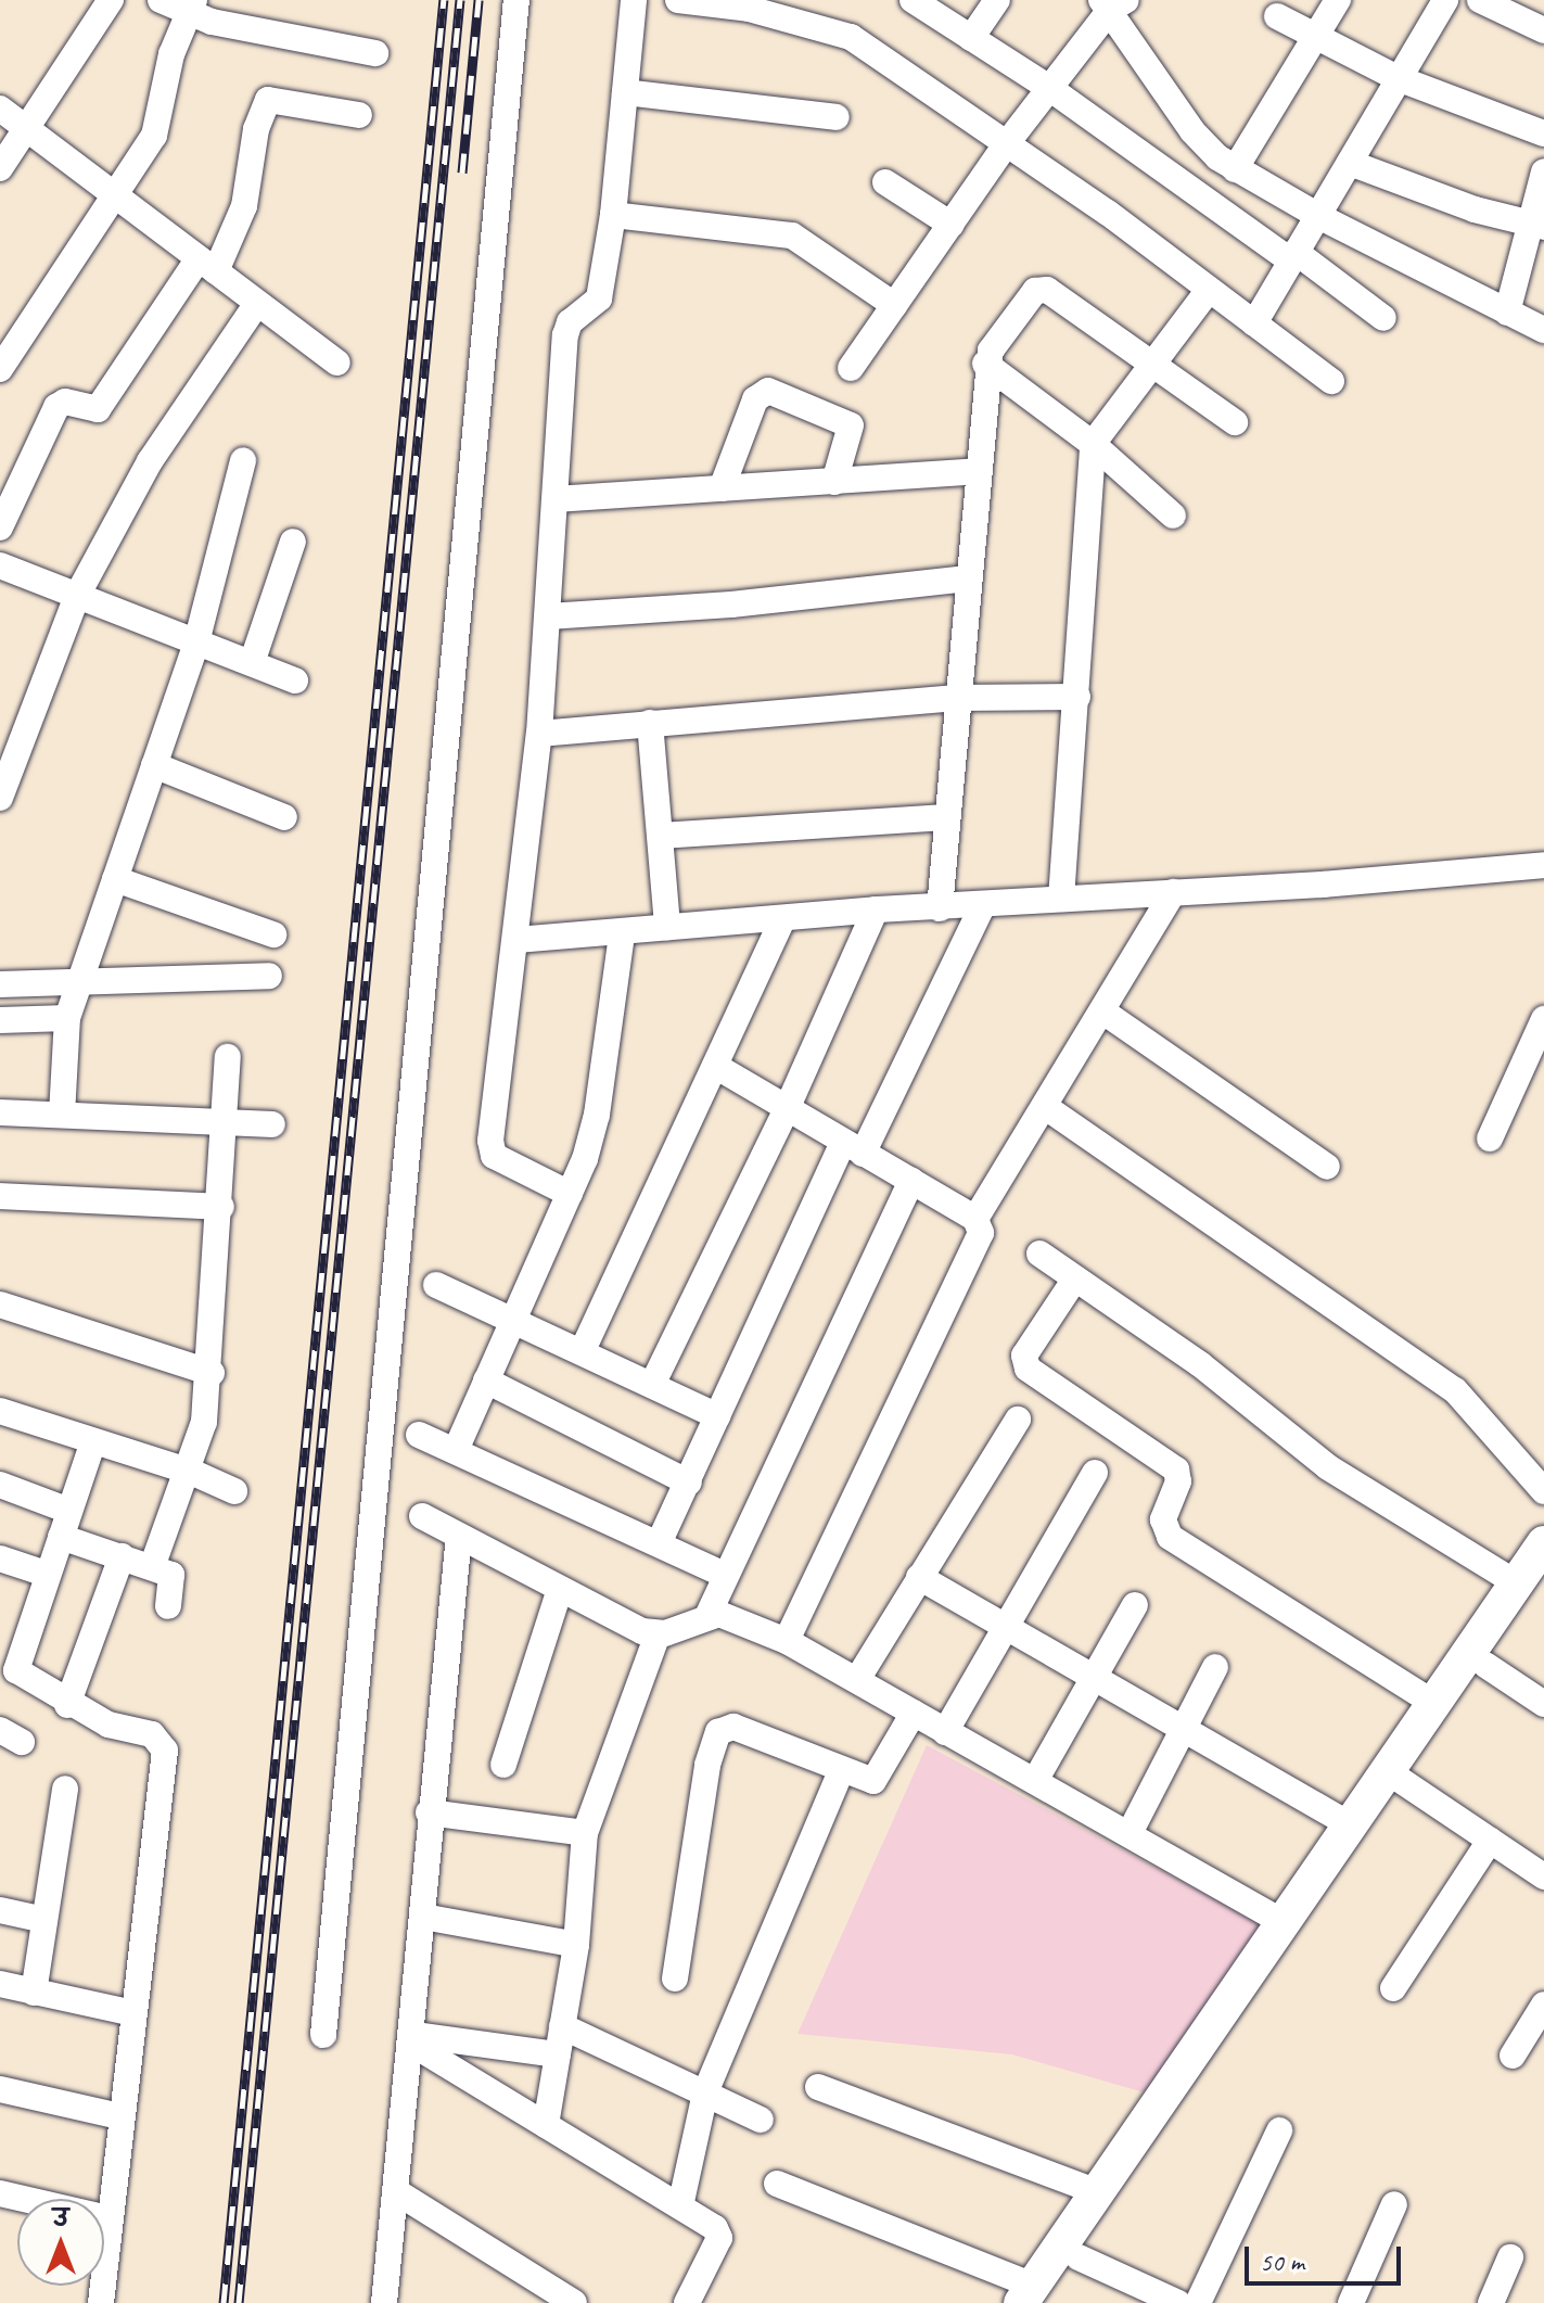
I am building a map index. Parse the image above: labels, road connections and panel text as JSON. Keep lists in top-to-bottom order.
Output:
{
  "scale_bar": "50 m",
  "north": "top"
}
